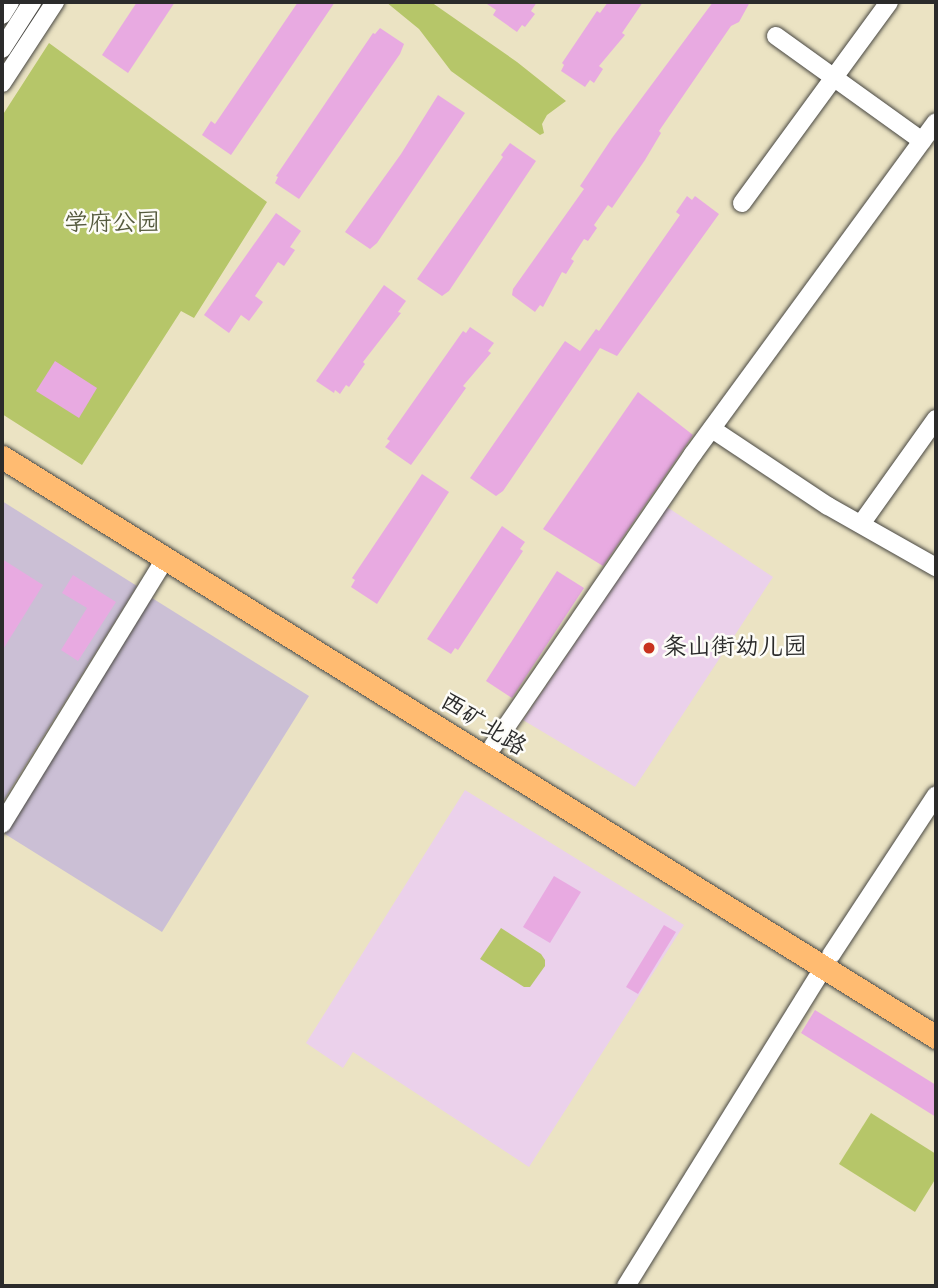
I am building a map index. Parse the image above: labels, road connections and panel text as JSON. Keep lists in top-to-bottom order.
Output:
{
  "streets": {
    "main road": ["西矿北路"]
  },
  "parks": ["学府公园"],
  "places": ["条山街幼儿园"]
}
